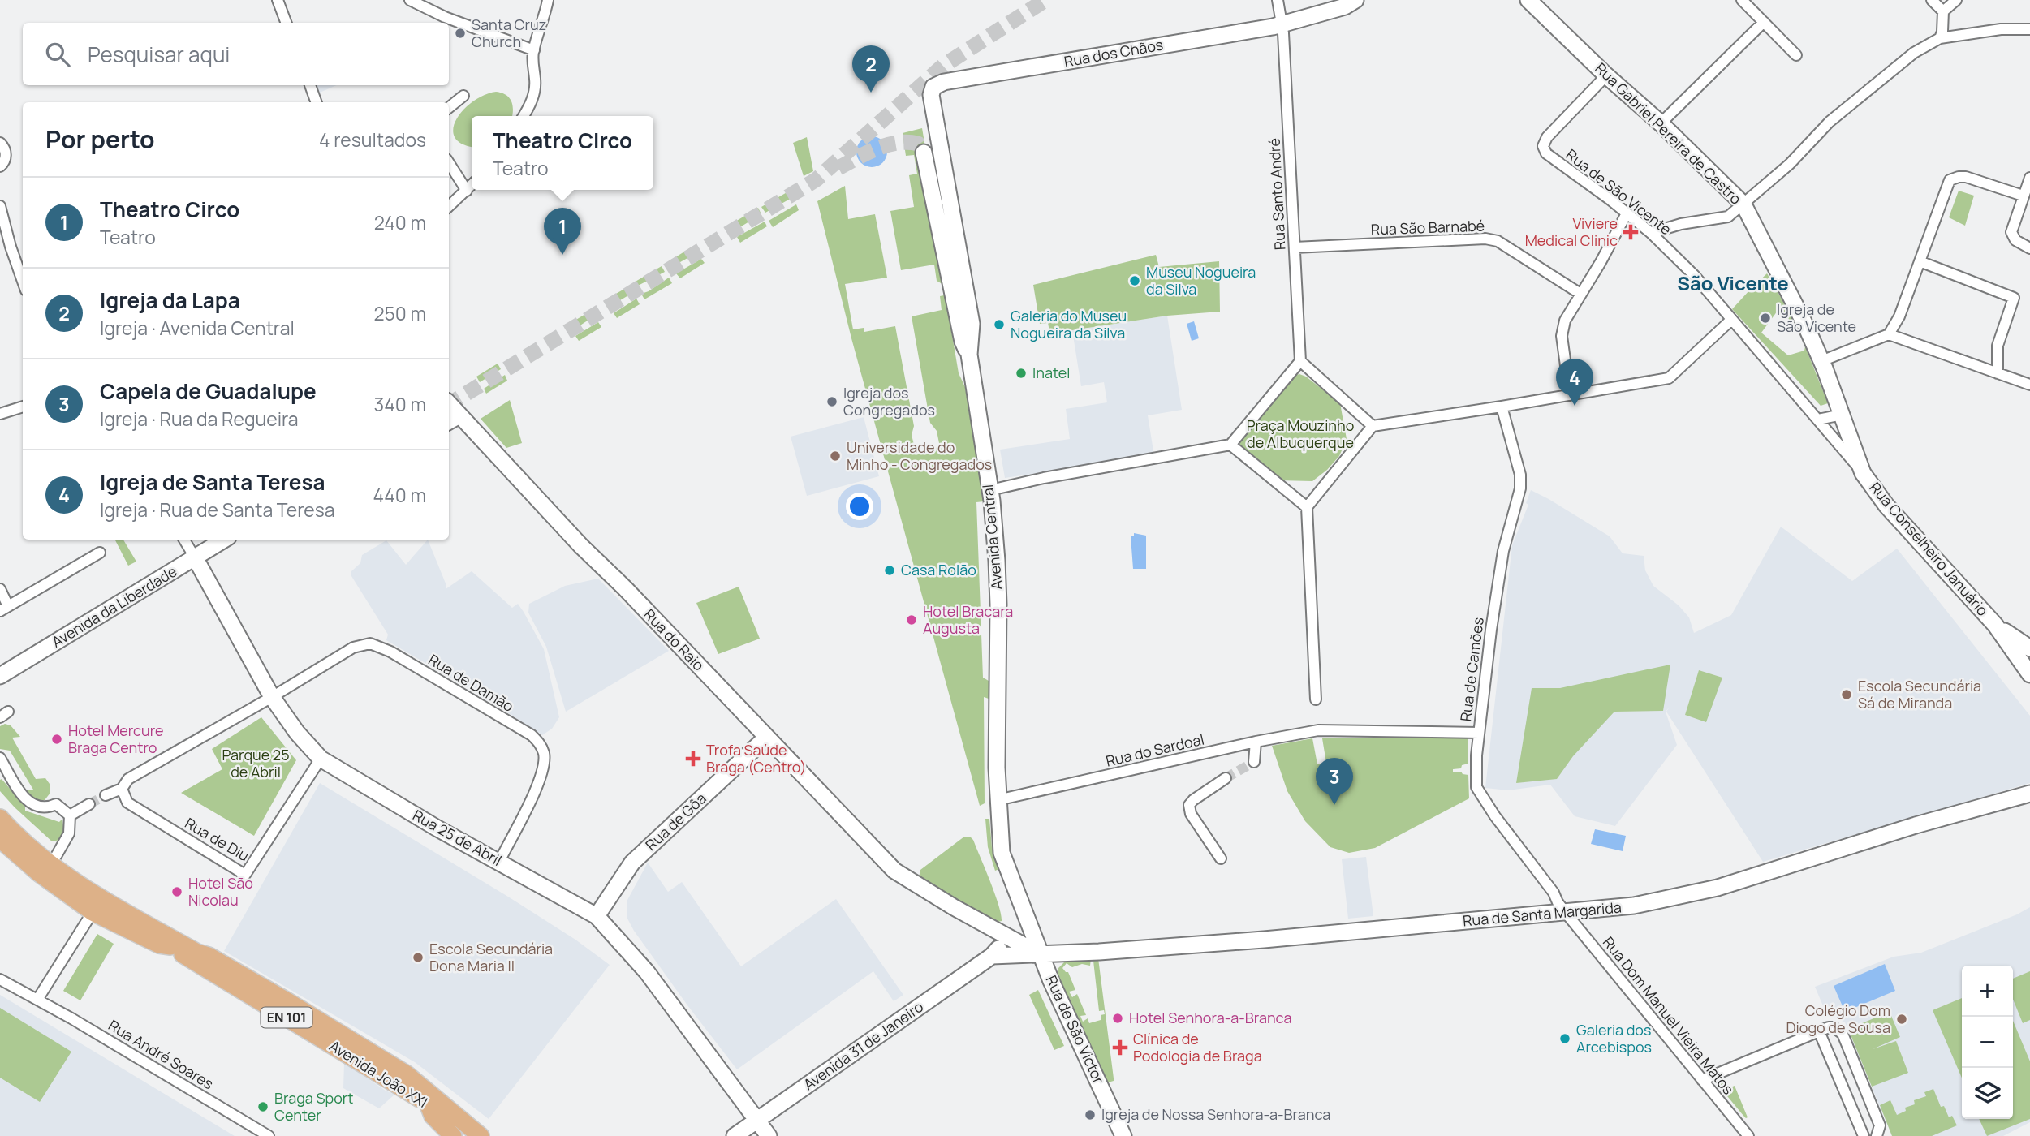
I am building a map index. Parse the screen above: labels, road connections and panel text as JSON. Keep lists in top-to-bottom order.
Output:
{
  "streets": {
    "main road": ["EN 101", "Avenida João XXI"],
    "street": [
      "Rua dos Chãos",
      "Rua Gabriel Pereira de Castro",
      "Rua de São Vicente",
      "Rua Santo André",
      "Rua São Barnabé",
      "Avenida Central",
      "Rua Conselheiro Januário",
      "Avenida da Liberdade",
      "Rua do Raio",
      "Rua de Camões",
      "Rua de Damão",
      "Rua do Sardoal",
      "Rua de Gôa",
      "Rua 25 de Abril",
      "Rua de Diu",
      "Rua de Santa Margarida",
      "Rua Dom Manuel Vieira Matos",
      "Rua de São Victor",
      "Avenida 31 de Janeiro",
      "Rua André Soares"
    ]
  },
  "crossings": [
    ["Rua dos Chãos", "Rua Santo André"],
    ["Rua dos Chãos", "Avenida Central"],
    ["Rua Gabriel Pereira de Castro", "Rua de São Vicente"],
    ["Rua Gabriel Pereira de Castro", "Rua Conselheiro Januário"],
    ["Rua de São Vicente", "Rua Conselheiro Januário"],
    ["Rua Santo André", "Rua São Barnabé"],
    ["Avenida Central", "Rua do Sardoal"],
    ["Avenida Central", "Rua de São Victor"],
    ["Avenida Central", "Avenida 31 de Janeiro"],
    ["Avenida da Liberdade", "Rua 25 de Abril"],
    ["Rua do Raio", "Rua de Gôa"],
    ["Rua do Raio", "Rua de Santa Margarida"],
    ["Rua do Raio", "Rua de São Victor"],
    ["Rua do Raio", "Avenida 31 de Janeiro"],
    ["Rua de Camões", "Rua do Sardoal"],
    ["Rua de Camões", "Rua de Santa Margarida"],
    ["Rua de Camões", "Rua Dom Manuel Vieira Matos"],
    ["Rua de Damão", "Rua 25 de Abril"],
    ["Rua de Gôa", "Rua 25 de Abril"],
    ["Rua 25 de Abril", "Rua de Diu"],
    ["Rua 25 de Abril", "Avenida 31 de Janeiro"],
    ["Rua de Santa Margarida", "Rua Dom Manuel Vieira Matos"],
    ["Rua de Santa Margarida", "Rua de São Victor"],
    ["Rua de Santa Margarida", "Avenida 31 de Janeiro"],
    ["Rua de São Victor", "Avenida 31 de Janeiro"]
  ],
  "districts": ["São Vicente"],
  "parks": ["Praça Mouzinho de Albuquerque", "Parque 25 de Abril"],
  "places": {
    "other": [
      "Santa Cruz Church",
      "Museu Nogueira da Silva",
      "Igreja de São Vicente",
      "Galeria do Museu Nogueira da Silva",
      "Inatel",
      "Igreja dos Congregados",
      "Universidade do Minho - Congregados",
      "Casa Rolão",
      "Hotel Bracara Augusta",
      "Escola Secundária Sá de Miranda",
      "Hotel Mercure Braga Centro",
      "Hotel São Nicolau",
      "Escola Secundária Dona Maria II",
      "Hotel Senhora-a-Branca",
      "Colégio Dom Diogo de Sousa",
      "Galeria dos Arcebispos",
      "Braga Sport Center",
      "Igreja de Nossa Senhora-a-Branca"
    ],
    "health": ["Viviere Medical Clinic", "Trofa Saúde Braga (Centro)", "Clínica de Podologia de Braga"]
  },
  "page": {
    "search": "Pesquisar aqui",
    "pins": [
      "2",
      "1",
      "4",
      "3"
    ],
    "heading": ["Por perto", "4 resultados"],
    "popup": ["Theatro Circo", "Teatro"],
    "list": [
      {
        "mark": "1",
        "name": "Theatro Circo",
        "note": "Teatro",
        "value": "240 m"
      },
      {
        "mark": "2",
        "name": "Igreja da Lapa",
        "note": "Igreja · Avenida Central",
        "value": "250 m"
      },
      {
        "mark": "3",
        "name": "Capela de Guadalupe",
        "note": "Igreja · Rua da Regueira",
        "value": "340 m"
      },
      {
        "mark": "4",
        "name": "Igreja de Santa Teresa",
        "note": "Igreja · Rua de Santa Teresa",
        "value": "440 m"
      }
    ],
    "map_buttons": ["+", "−"]
  }
}
